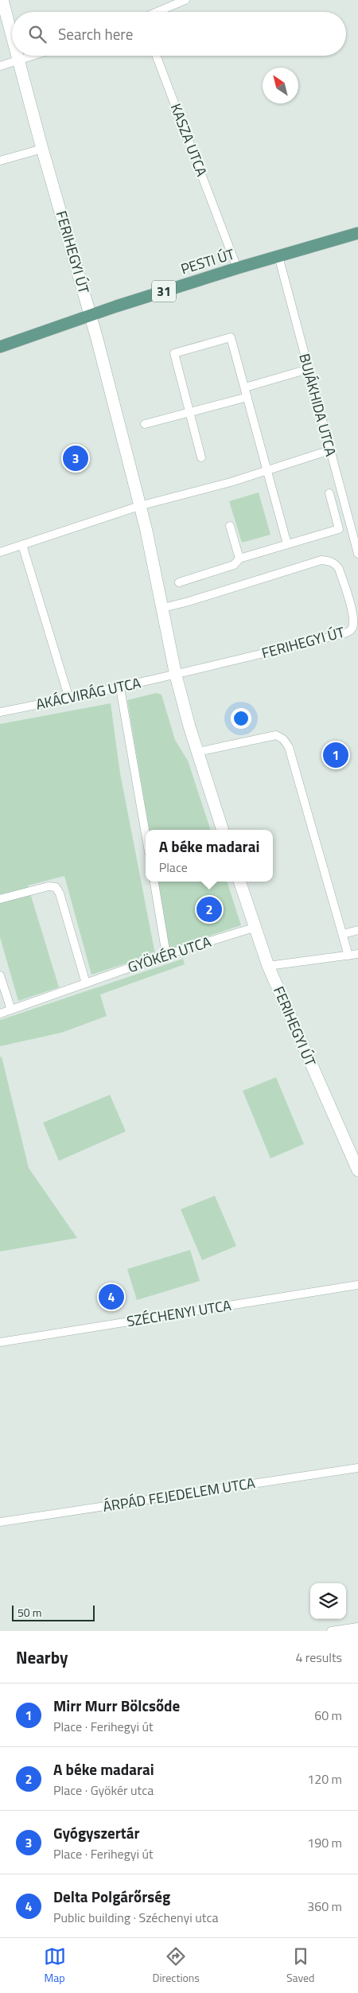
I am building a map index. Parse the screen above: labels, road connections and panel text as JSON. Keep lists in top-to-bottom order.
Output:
{
  "streets": {
    "main road": ["FERIHEGYI ÚT", "PESTI ÚT", "31"],
    "street": [
      "KASZA UTCA",
      "BUJÁKHIDA UTCA",
      "AKÁCVIRÁG UTCA",
      "GYÖKÉR UTCA",
      "SZÉCHENYI UTCA",
      "ÁRPÁD FEJEDELEM UTCA"
    ]
  },
  "crossings": [
    ["KASZA UTCA", "PESTI ÚT"],
    ["FERIHEGYI ÚT", "PESTI ÚT"],
    ["FERIHEGYI ÚT", "AKÁCVIRÁG UTCA"],
    ["FERIHEGYI ÚT", "GYÖKÉR UTCA"],
    ["PESTI ÚT", "BUJÁKHIDA UTCA"]
  ],
  "scale_bar": "50 m",
  "north": "top left",
  "page": {
    "search": "Search here",
    "pins": [
      "3",
      "1",
      "2",
      "4"
    ],
    "popup": ["A béke madarai", "Place"],
    "scale": "50 m",
    "heading": ["Nearby", "4 results"],
    "list": [
      {
        "mark": "1",
        "name": "Mirr Murr Bölcsőde",
        "note": "Place · Ferihegyi út",
        "value": "60 m"
      },
      {
        "mark": "2",
        "name": "A béke madarai",
        "note": "Place · Gyökér utca",
        "value": "120 m"
      },
      {
        "mark": "3",
        "name": "Gyógyszertár",
        "note": "Place · Ferihegyi út",
        "value": "190 m"
      },
      {
        "mark": "4",
        "name": "Delta Polgárőrség",
        "note": "Public building · Széchenyi utca",
        "value": "360 m"
      }
    ],
    "nav": ["Map", "Directions", "Saved"]
  }
}
